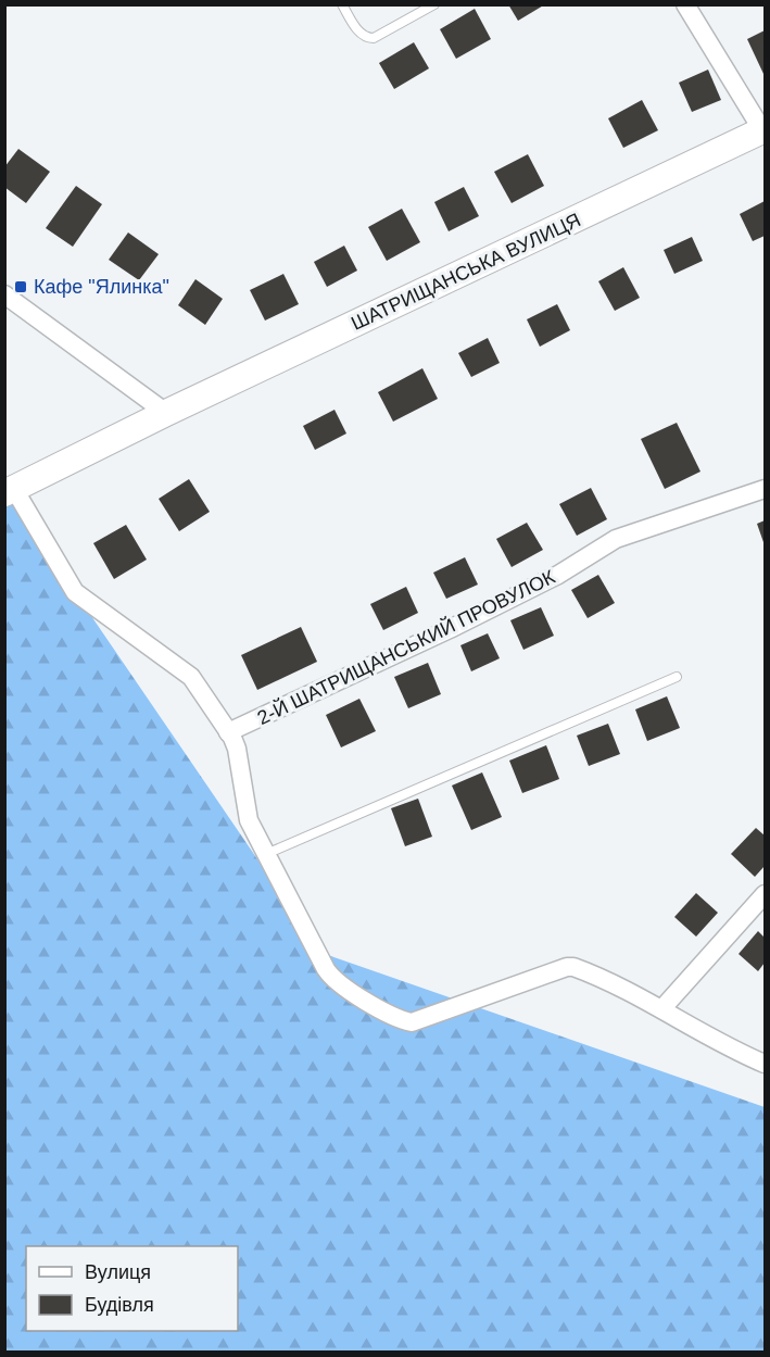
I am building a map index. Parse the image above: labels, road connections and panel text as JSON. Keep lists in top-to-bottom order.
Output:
{
  "streets": {
    "street": ["ШАТРИЩАНСЬКА ВУЛИЦЯ", "2-Й ШАТРИЩАНСЬКИЙ ПРОВУЛОК"]
  },
  "places": {
    "transit": ["Кафе \"Ялинка\""]
  },
  "legend": ["Вулиця", "Будівля"]
}
